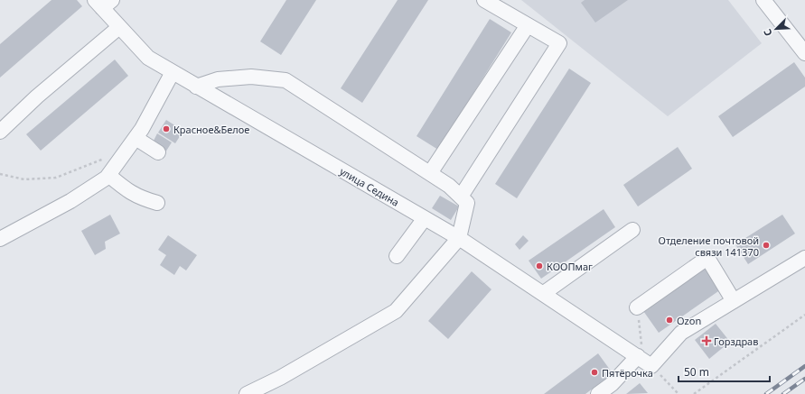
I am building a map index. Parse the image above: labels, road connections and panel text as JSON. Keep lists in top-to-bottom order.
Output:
{
  "streets": {
    "street": ["улица Седина"]
  },
  "places": {
    "other": [
      "Красное&Белое",
      "Отделение почтовой связи 141370",
      "КООПмаг",
      "Ozon",
      "Пятёрочка"
    ],
    "health": ["Горздрав"]
  },
  "scale_bar": "50 m",
  "north": "bottom left"
}
